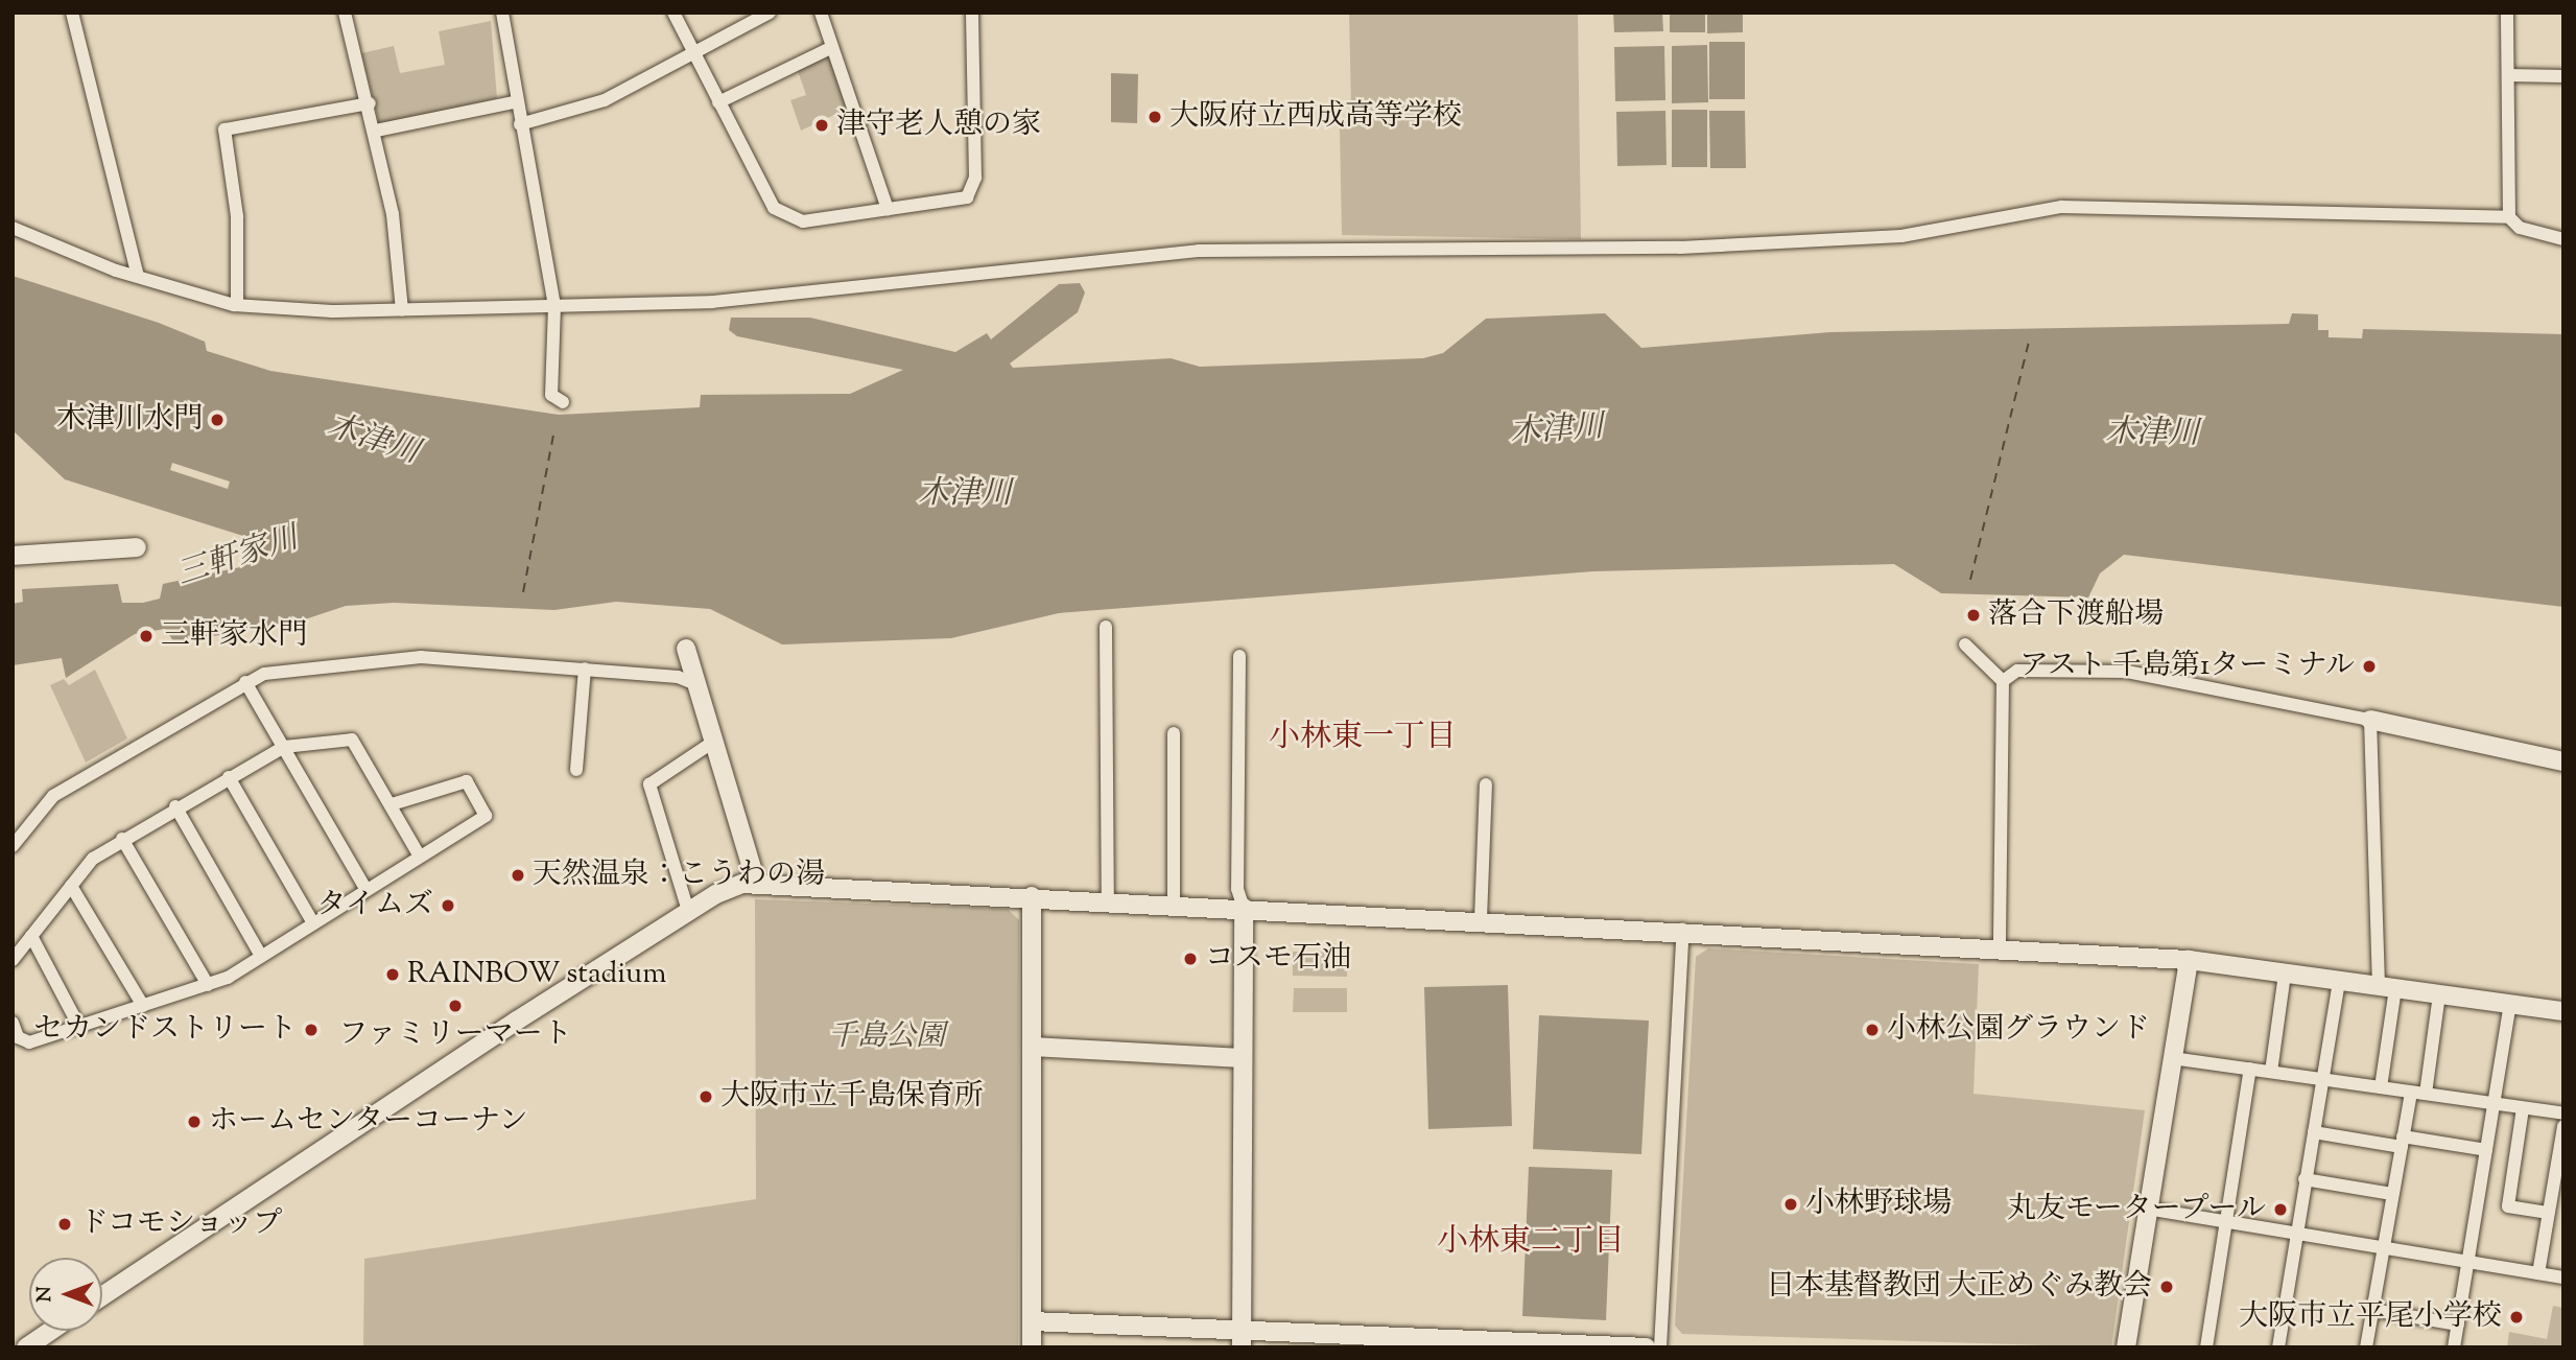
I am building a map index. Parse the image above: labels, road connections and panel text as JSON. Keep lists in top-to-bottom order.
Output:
{
  "districts": ["小林東一丁目", "小林東二丁目"],
  "water": ["木津川", "三軒家川"],
  "parks": ["千島公園"],
  "places": [
    "大阪府立西成高等学校",
    "津守老人憩の家",
    "木津川水門",
    "落合下渡船場",
    "三軒家水門",
    "アスト 千島第1ターミナル",
    "天然温泉：こうわの湯",
    "タイムズ",
    "コスモ石油",
    "RAINBOW stadium",
    "ファミリーマート",
    "セカンドストリート",
    "小林公園グラウンド",
    "大阪市立千島保育所",
    "ホームセンターコーナン",
    "小林野球場",
    "丸友モータープール",
    "ドコモショップ",
    "日本基督教団 大正めぐみ教会",
    "大阪市立平尾小学校"
  ],
  "north": "left"
}
